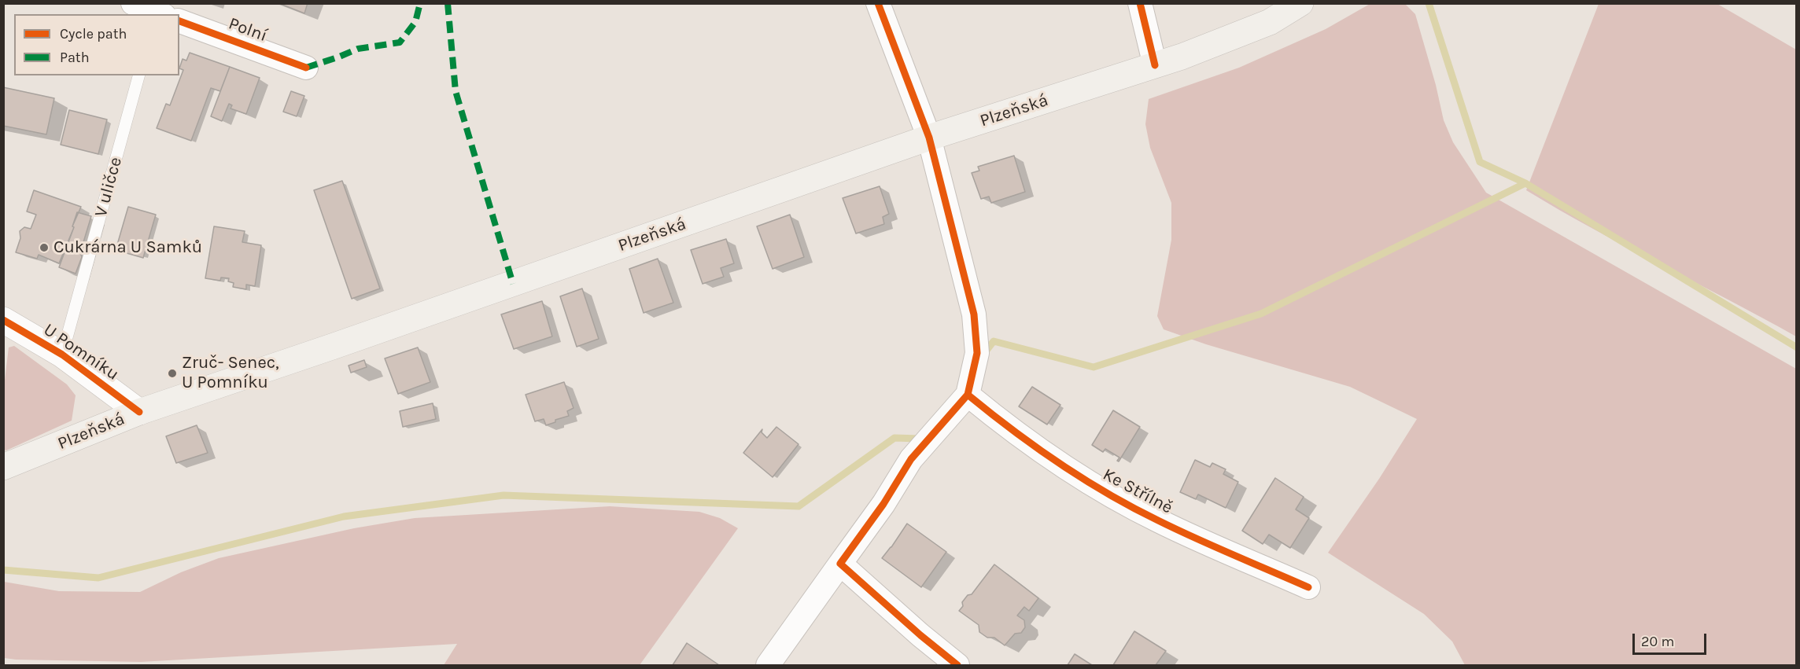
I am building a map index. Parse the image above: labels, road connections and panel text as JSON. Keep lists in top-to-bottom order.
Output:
{
  "streets": {
    "main road": ["Plzeňská"],
    "street": ["Polní", "U Pomníku", "Ke Střílně"],
    "lane": ["V uličce"]
  },
  "crossings": [
    ["Plzeňská", "U Pomníku"],
    ["V uličce", "U Pomníku"]
  ],
  "places": ["Cukrárna U Samků", "Zruč- Senec, U Pomníku"],
  "legend": ["Cycle path", "Path"],
  "scale_bar": "20 m"
}
